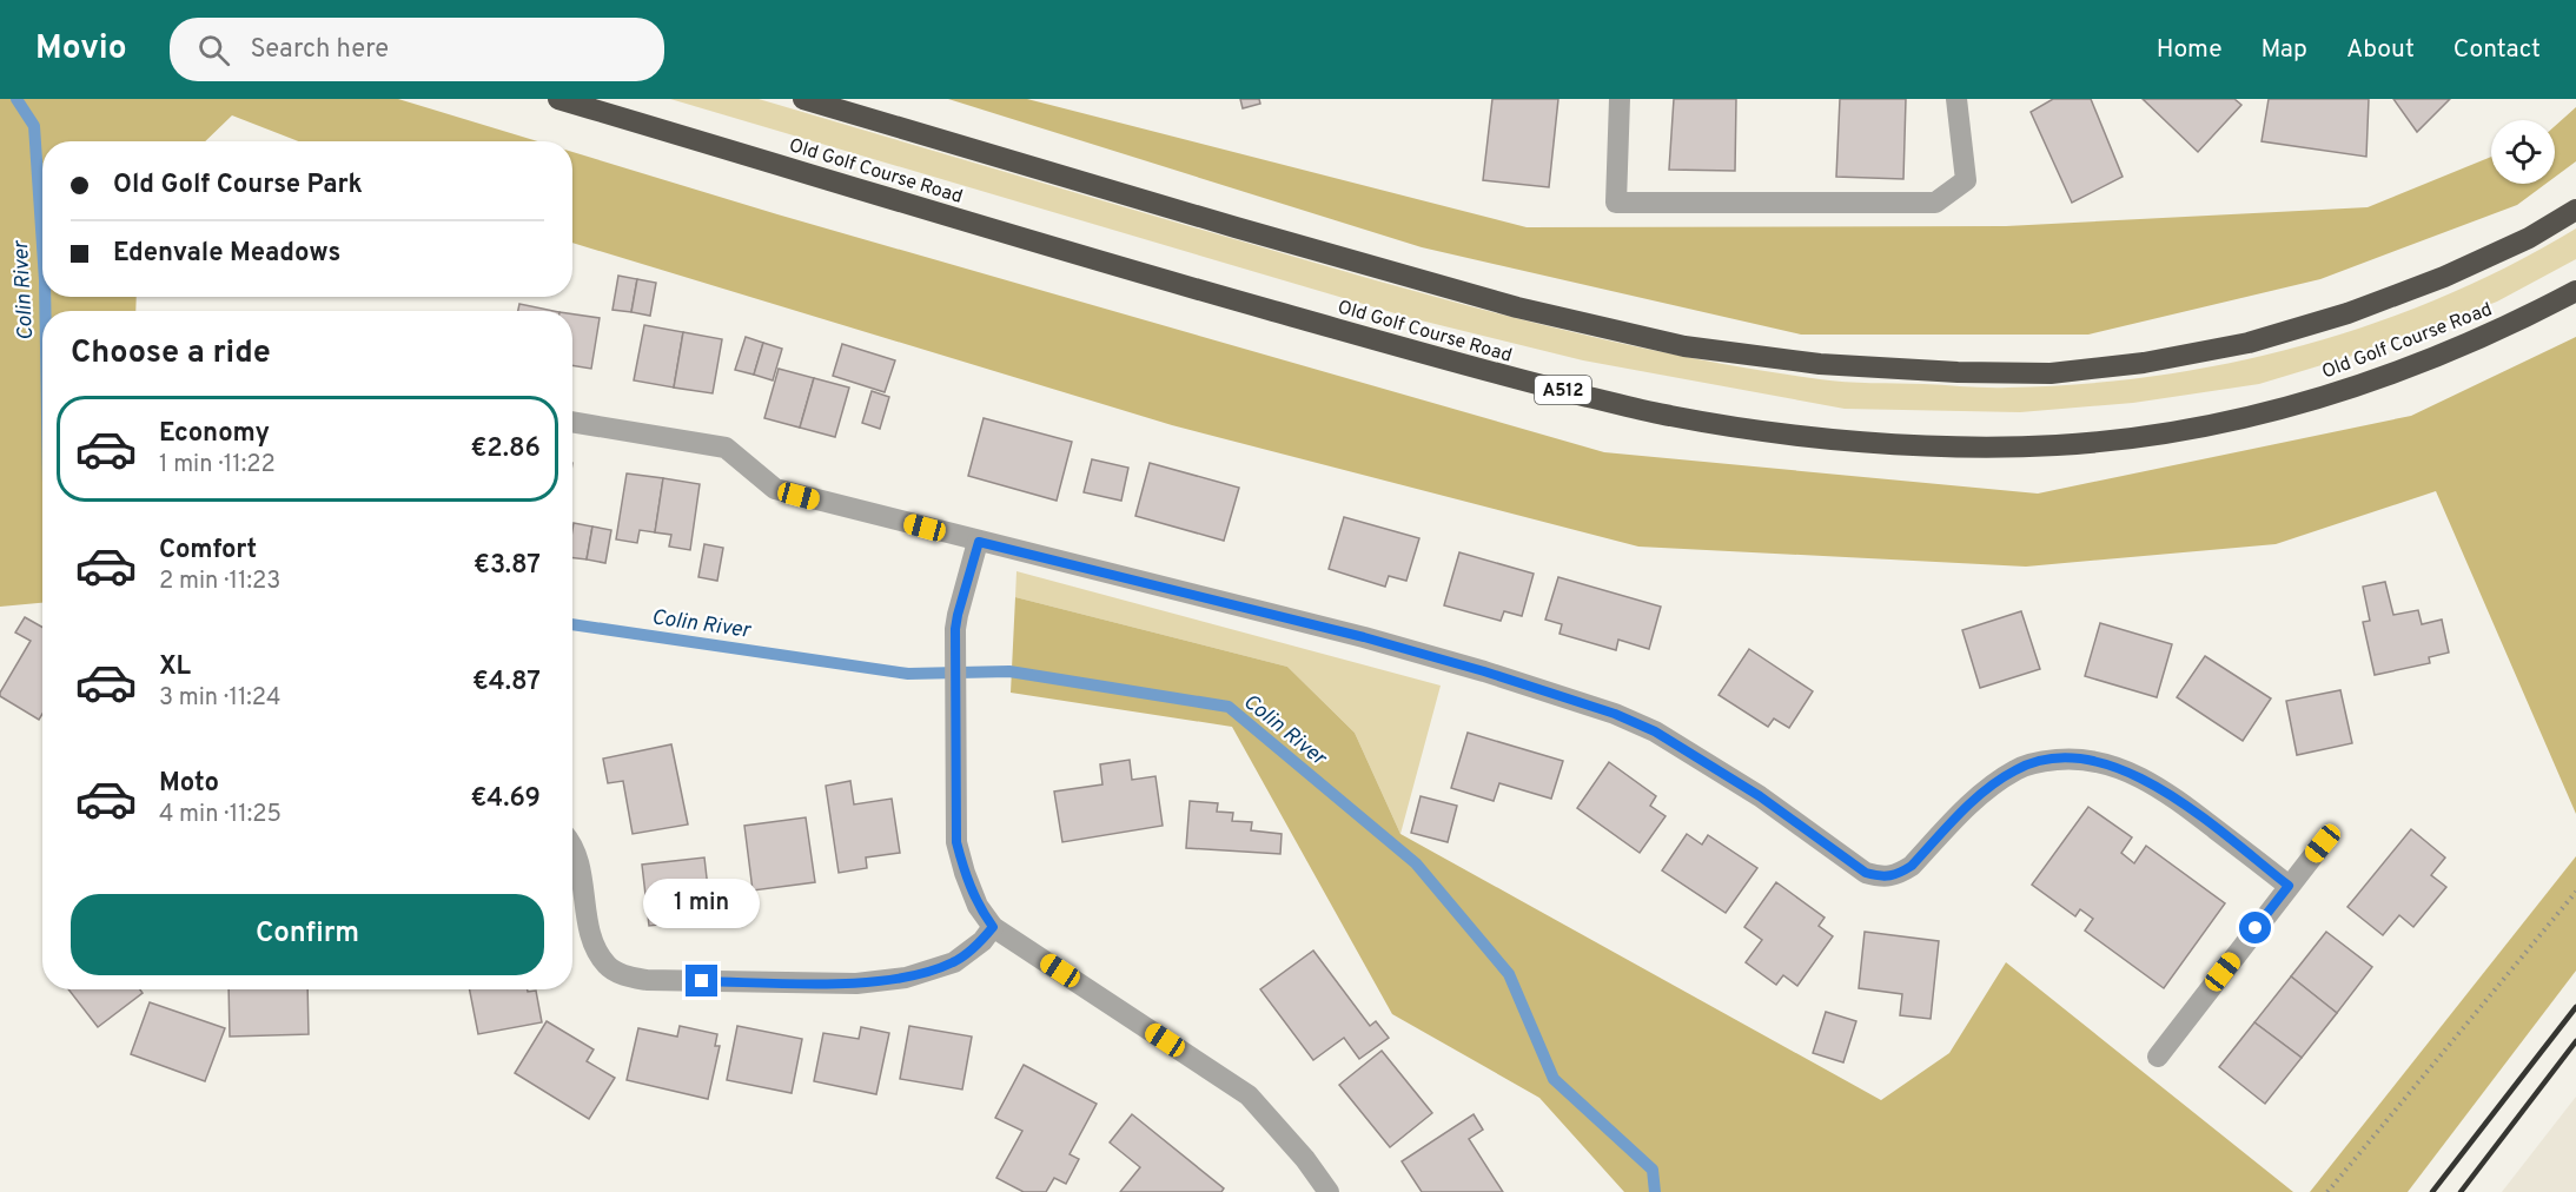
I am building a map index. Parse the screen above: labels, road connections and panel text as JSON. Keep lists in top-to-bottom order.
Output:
{
  "streets": {
    "highway": ["Old Golf Course Road", "A512"]
  },
  "water": ["Colin River"],
  "page": {
    "header": "Movio",
    "search": "Search here",
    "nav": [
      "Home",
      "Map",
      "About",
      "Contact"
    ],
    "banner": ["Old Golf Course Park", "Edenvale Meadows"],
    "heading": "Choose a ride",
    "list": [
      {
        "name": "Economy",
        "note": "1 min · 11:22",
        "value": "€2.86"
      },
      {
        "name": "Comfort",
        "note": "2 min · 11:23",
        "value": "€3.87"
      },
      {
        "name": "XL",
        "note": "3 min · 11:24",
        "value": "€4.87"
      },
      {
        "name": "Moto",
        "note": "4 min · 11:25",
        "value": "€4.69"
      }
    ],
    "bubble": "1 min",
    "buttons": "Confirm"
  }
}
